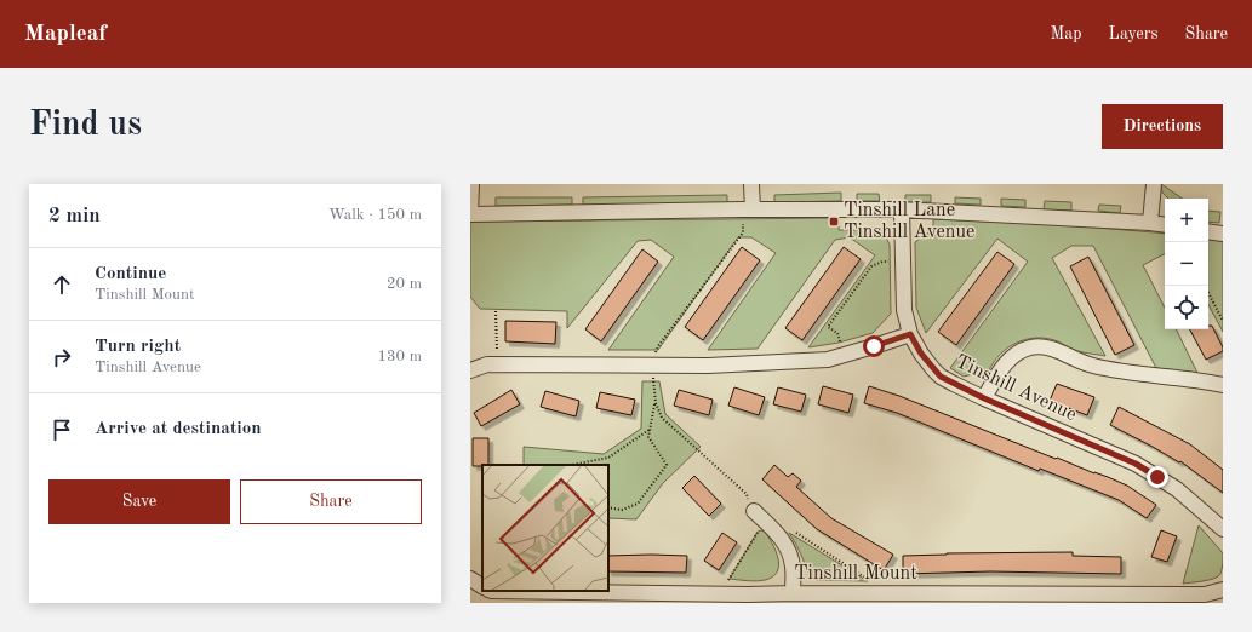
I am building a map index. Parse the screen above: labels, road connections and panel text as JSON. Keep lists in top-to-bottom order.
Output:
{
  "streets": {
    "street": ["Tinshill Avenue", "Tinshill Mount"]
  },
  "places": {
    "transit": ["Tinshill Lane Tinshill Avenue"]
  },
  "page": {
    "header": "Mapleaf",
    "nav": ["Map", "Layers", "Share"],
    "buttons": [
      "Directions",
      ["Save", "Share"]
    ],
    "title": "Find us",
    "heading": ["2 min", "Walk · 150 m"],
    "map_buttons": ["+", "−"],
    "list": [
      ["Continue", "Tinshill Mount", "20 m"],
      ["Turn right", "Tinshill Avenue", "130 m"],
      "Arrive at destination"
    ]
  }
}
